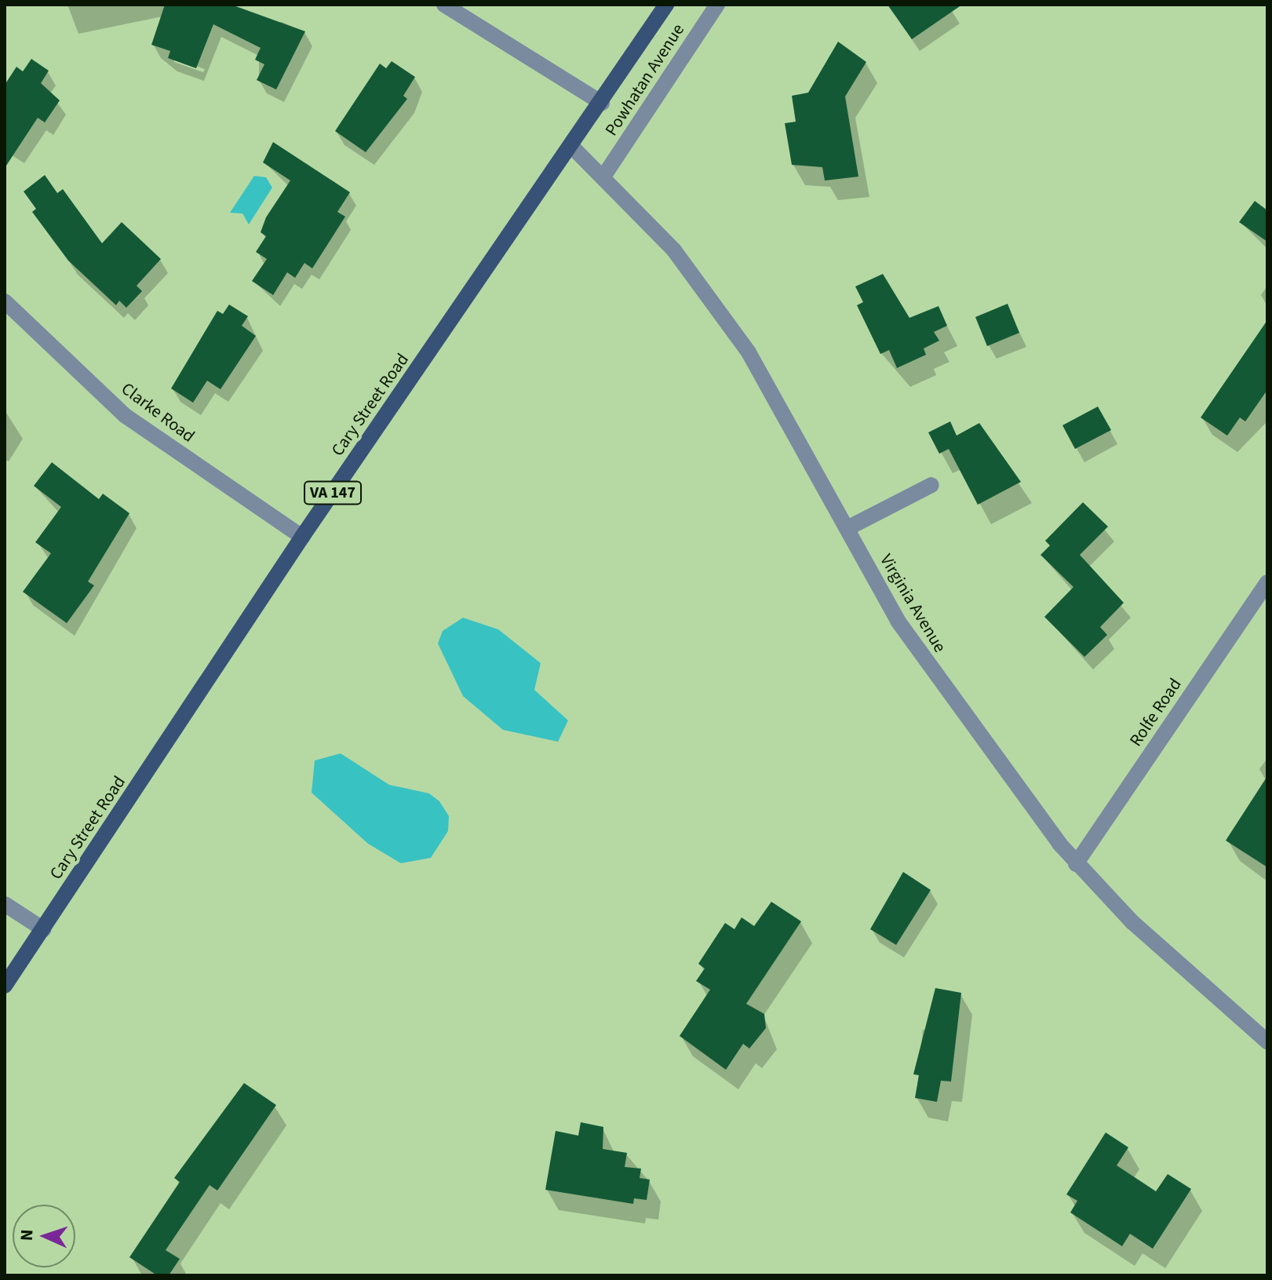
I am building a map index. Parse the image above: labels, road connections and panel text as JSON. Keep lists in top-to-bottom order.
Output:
{
  "streets": {
    "main road": ["Cary Street Road", "VA 147"],
    "street": [
      "Powhatan Avenue",
      "Clarke Road",
      "Virginia Avenue",
      "Rolfe Road"
    ]
  },
  "crossings": [
    ["Powhatan Avenue", "Virginia Avenue"],
    ["Cary Street Road", "Clarke Road"],
    ["Cary Street Road", "Virginia Avenue"],
    ["Virginia Avenue", "Rolfe Road"]
  ],
  "north": "left"
}
